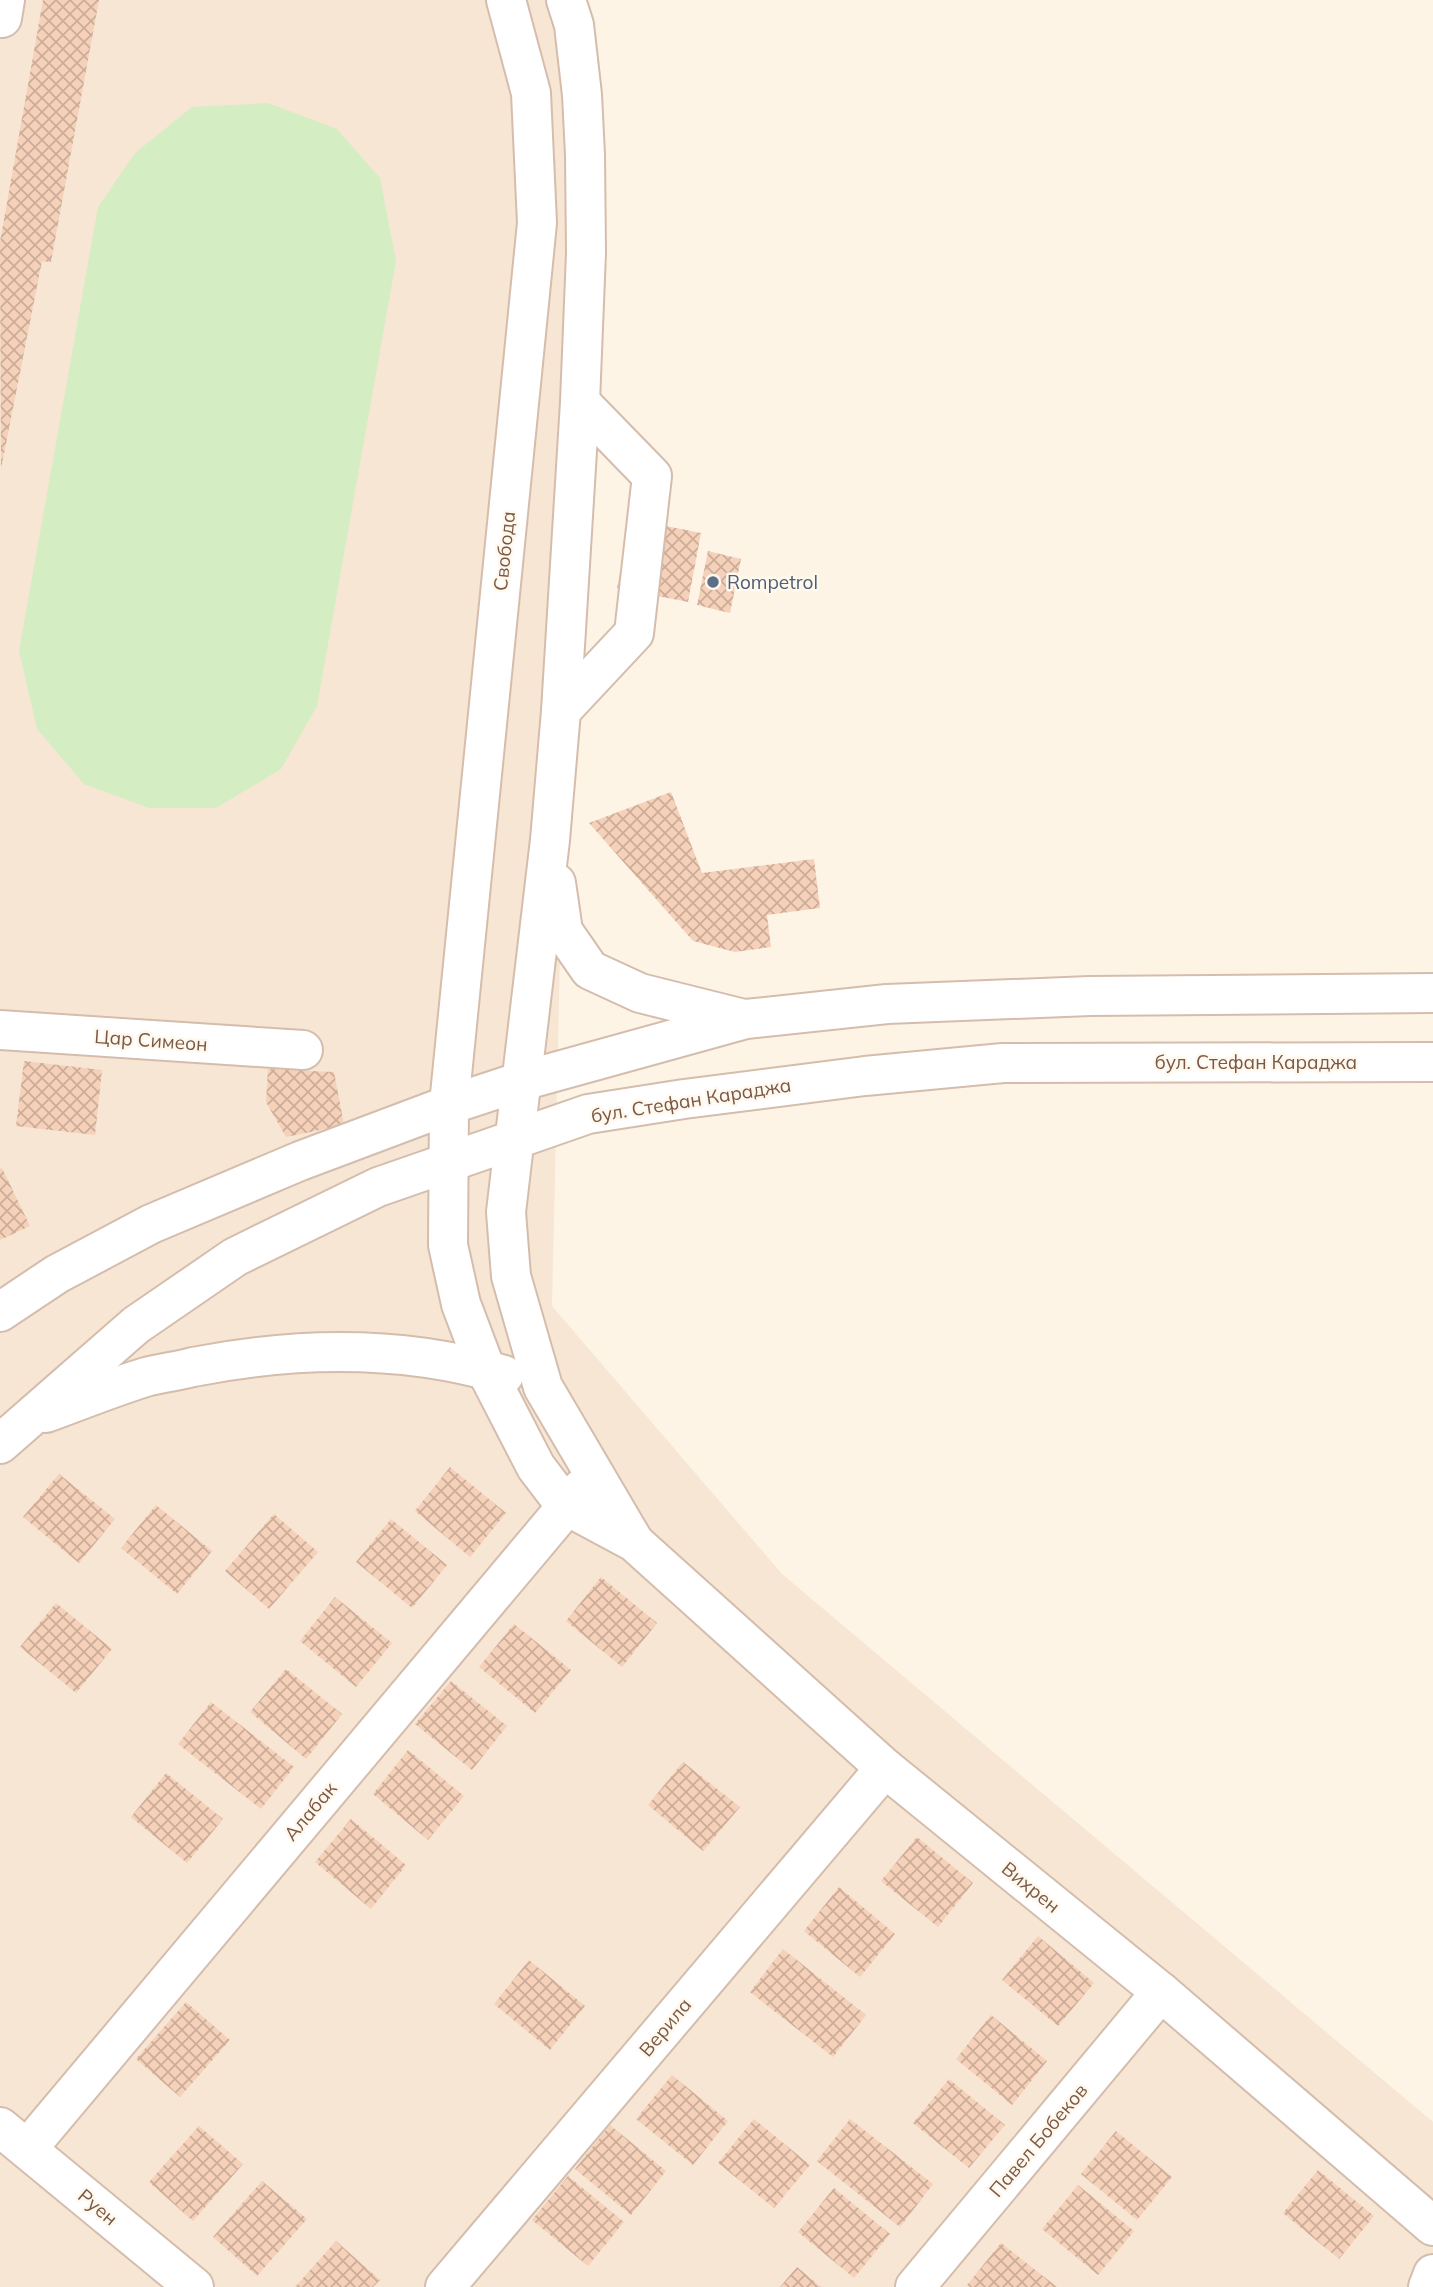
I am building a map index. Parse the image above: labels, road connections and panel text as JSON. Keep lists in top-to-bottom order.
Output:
{
  "streets": {
    "street": [
      "Свобода",
      "Цар Симеон",
      "бул. Стефан Караджа",
      "Алабак",
      "Вихрен",
      "Верила",
      "Павел Бобеков",
      "Руен"
    ]
  },
  "crossings": [
    ["Свобода", "бул. Стефан Караджа"],
    ["Свобода", "Алабак"],
    ["Алабак", "Руен"],
    ["Вихрен", "Верила"],
    ["Вихрен", "Павел Бобеков"]
  ],
  "places": ["Rompetrol"]
}
